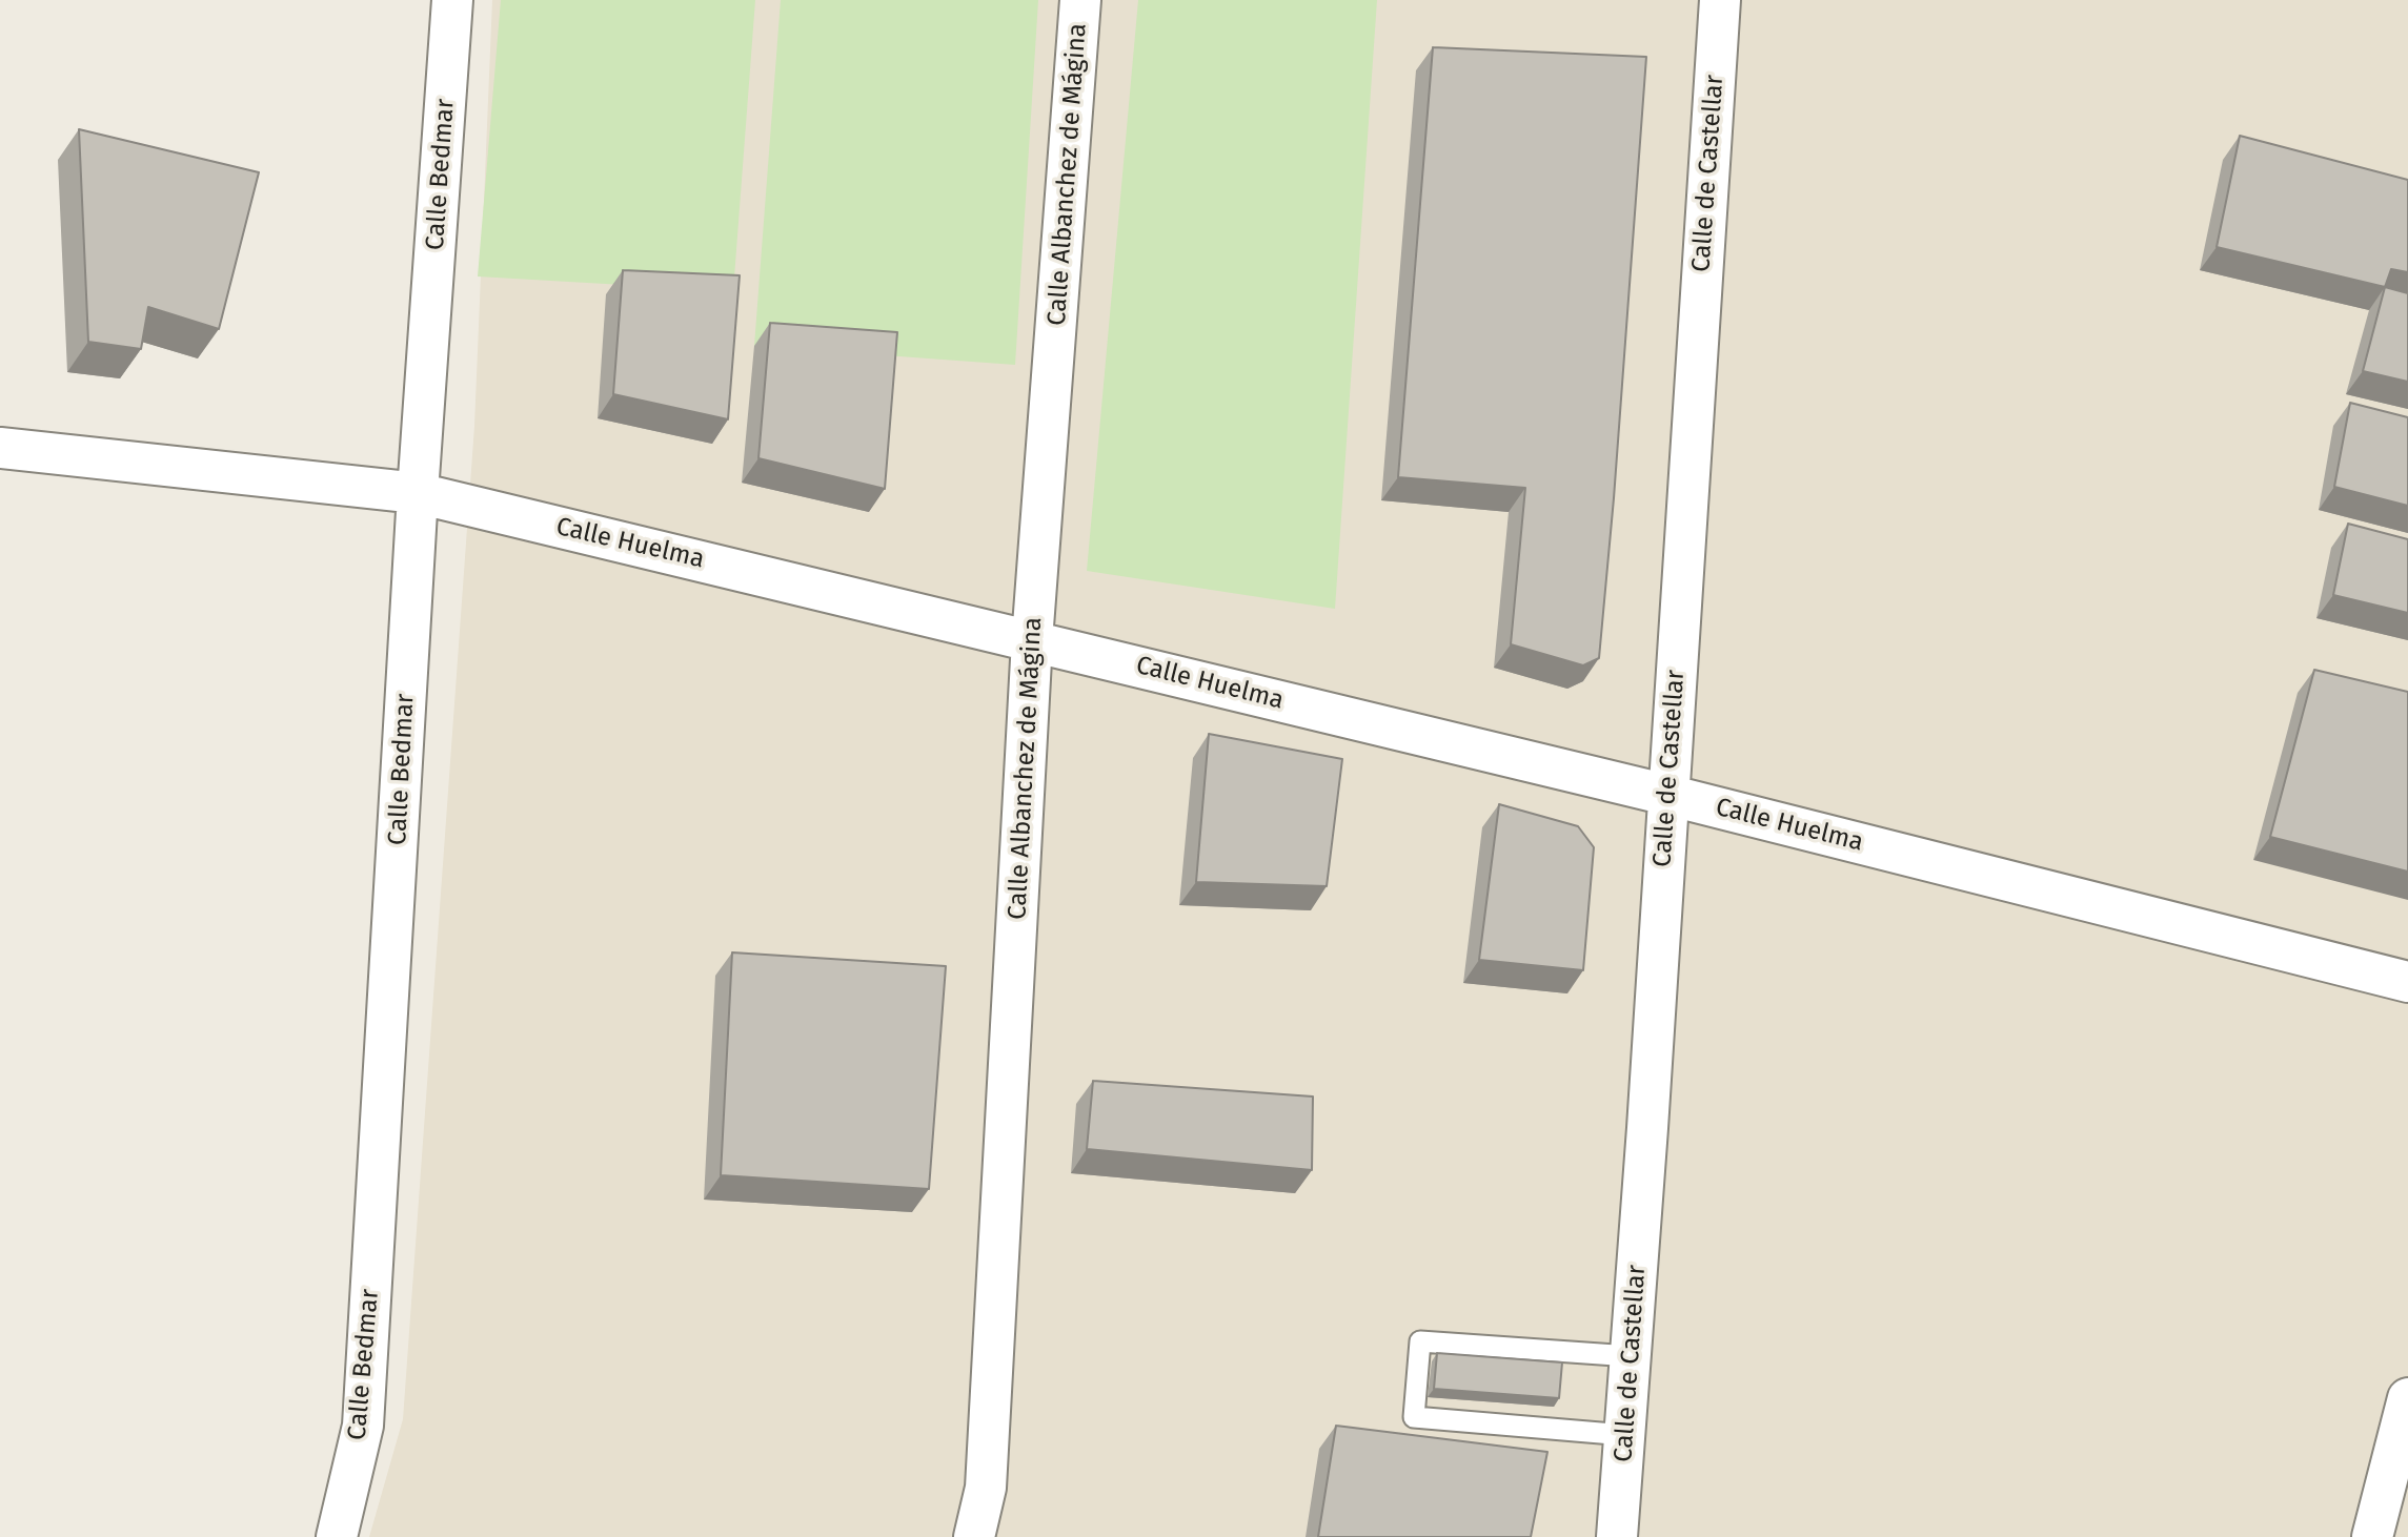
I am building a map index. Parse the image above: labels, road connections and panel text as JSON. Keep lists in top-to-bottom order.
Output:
{
  "streets": {
    "street": [
      "Calle de Castellar",
      "Calle Bedmar",
      "Calle Albanchez de Mágina",
      "Calle Huelma"
    ]
  },
  "crossings": [
    ["Calle de Castellar", "Calle Huelma"],
    ["Calle Bedmar", "Calle Huelma"],
    ["Calle Albanchez de Mágina", "Calle Huelma"]
  ]
}
